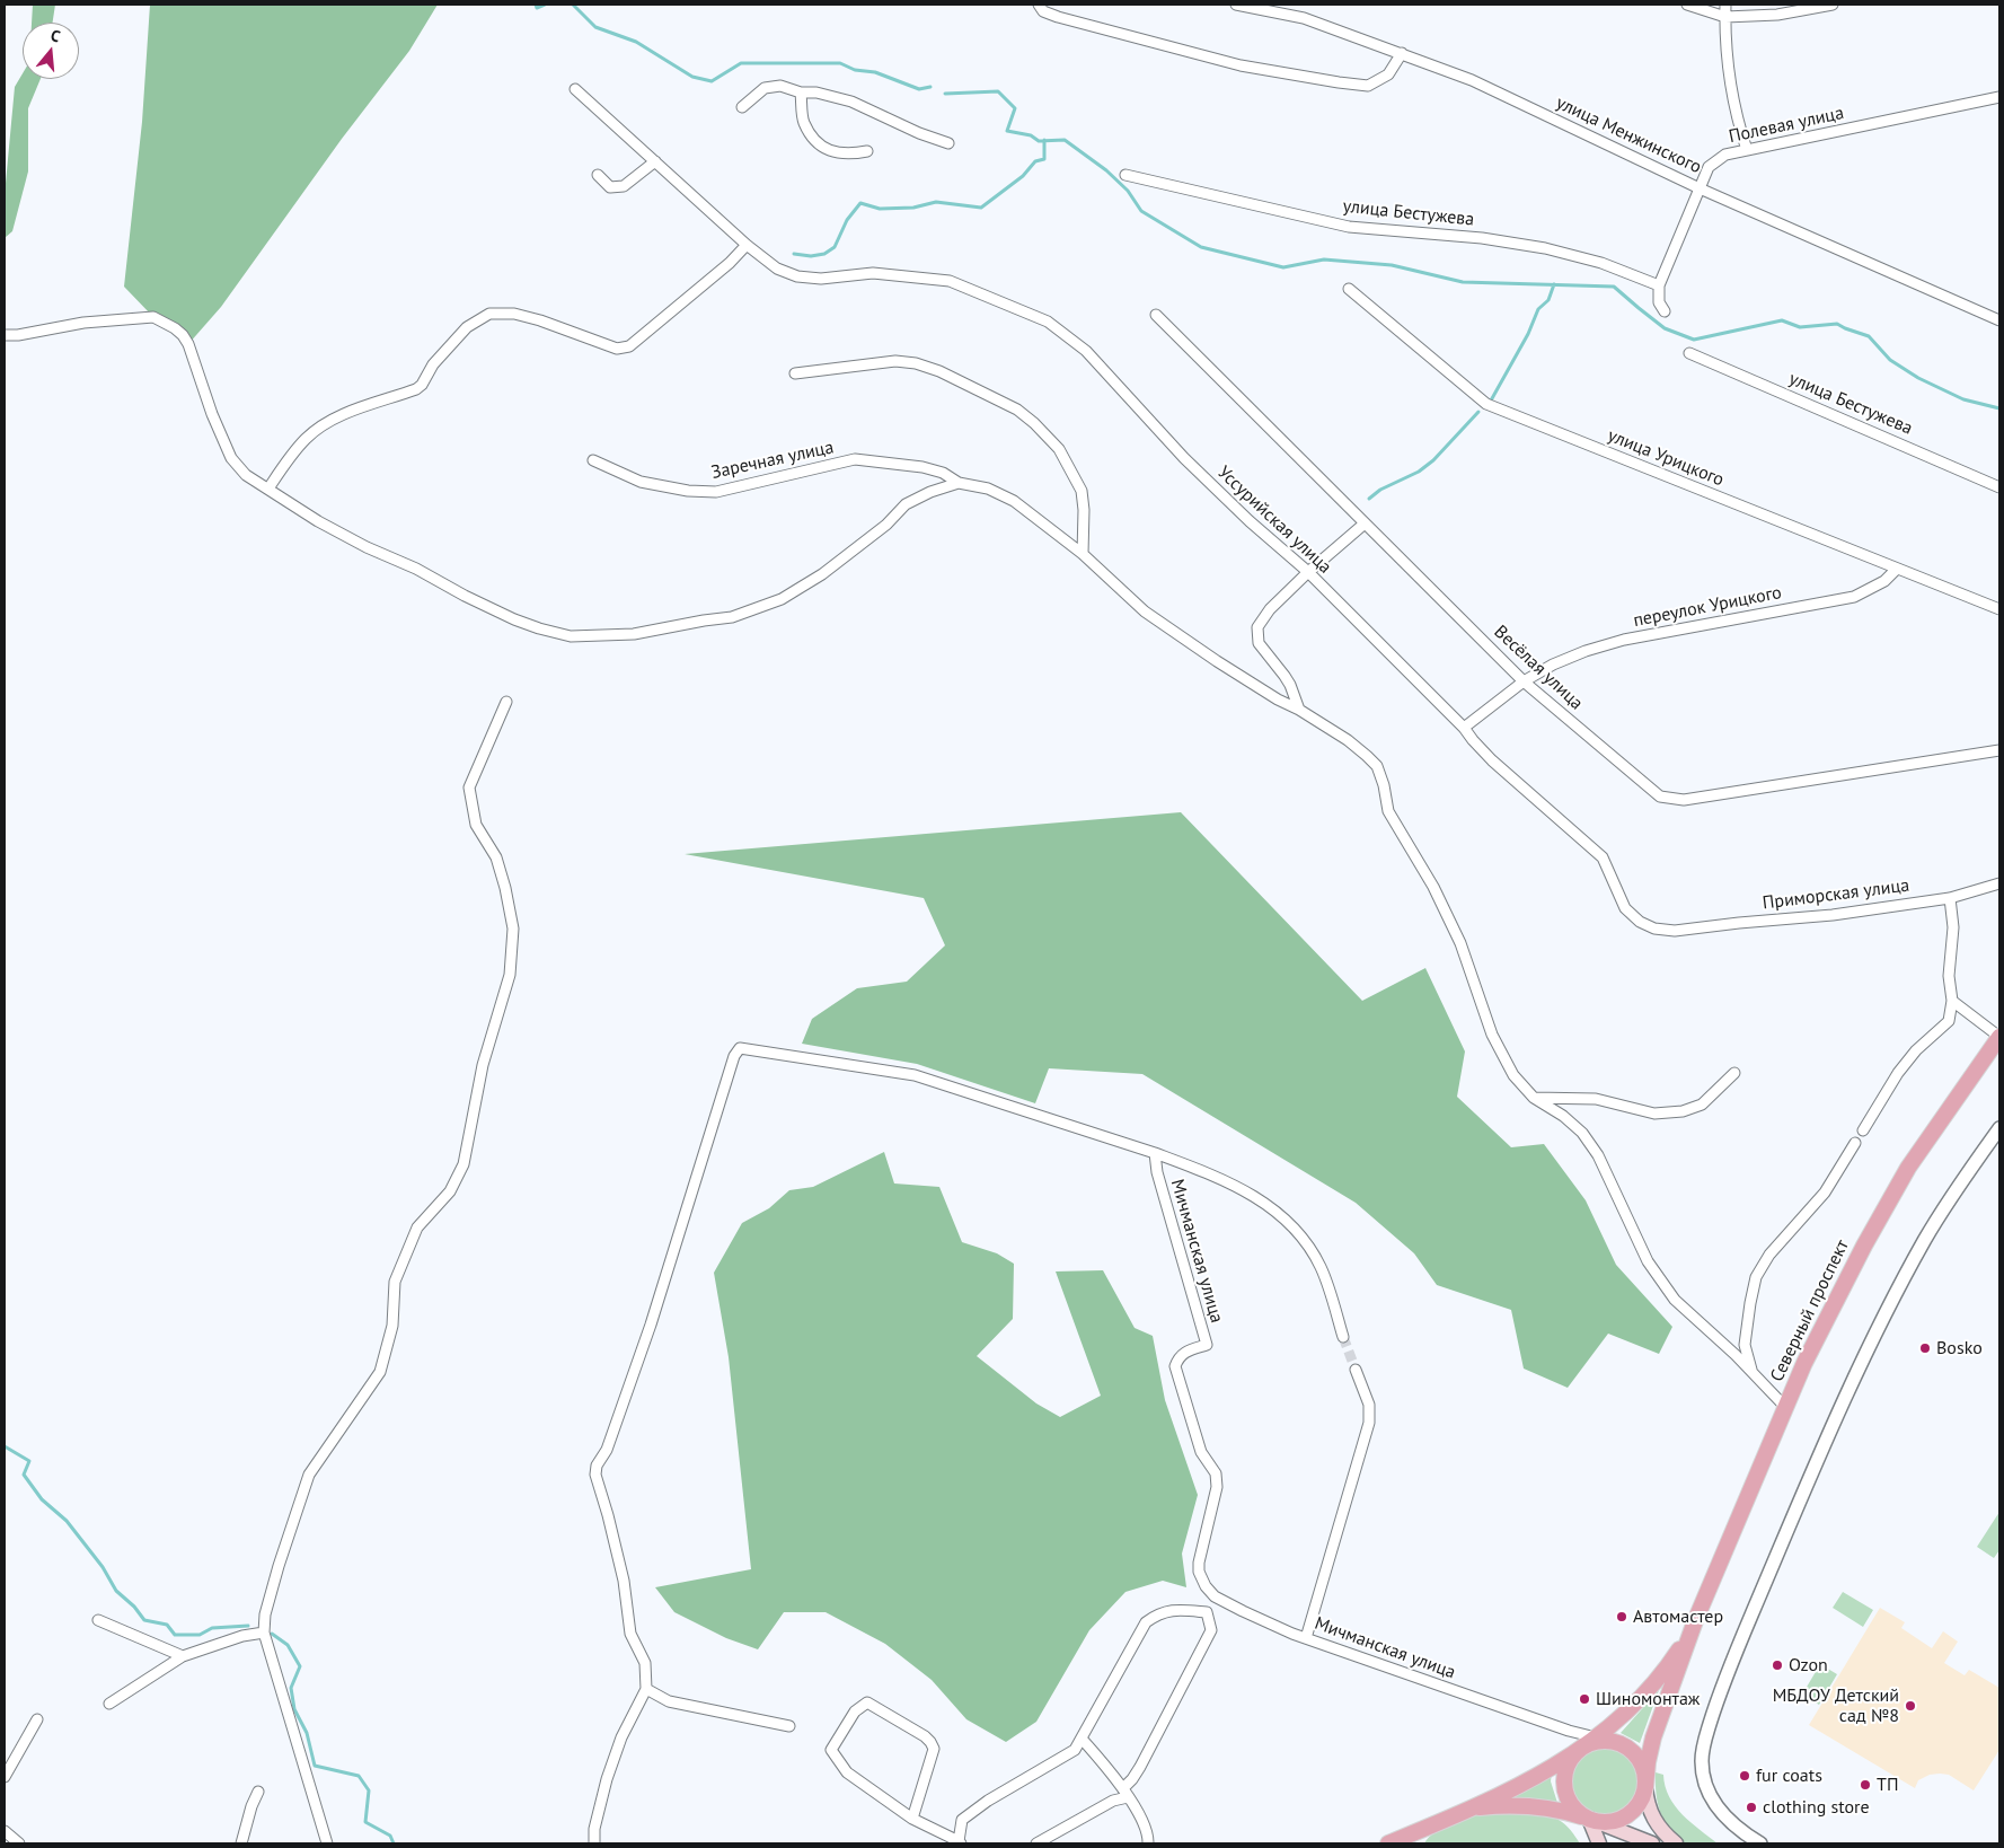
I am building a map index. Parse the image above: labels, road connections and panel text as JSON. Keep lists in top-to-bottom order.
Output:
{
  "streets": {
    "main road": ["Северный проспект"],
    "street": [
      "Полевая улица",
      "улица Менжинского",
      "улица Бестужева",
      "улица Урицкого",
      "Заречная улица",
      "Уссурийская улица",
      "переулок Урицкого",
      "Весёлая улица",
      "Приморская улица",
      "Мичманская улица"
    ]
  },
  "crossings": [
    ["Полевая улица", "улица Менжинского"],
    ["Полевая улица", "улица Бестужева"],
    ["улица Урицкого", "переулок Урицкого"],
    ["Уссурийская улица", "переулок Урицкого"],
    ["Уссурийская улица", "Приморская улица"],
    ["переулок Урицкого", "Весёлая улица"]
  ],
  "places": [
    "Bosko",
    "Автомастер",
    "Ozon",
    "Шиномонтаж",
    "МБДОУ Детский сад №8",
    "fur coats",
    "ТП",
    "clothing store"
  ],
  "north": "top"
}
